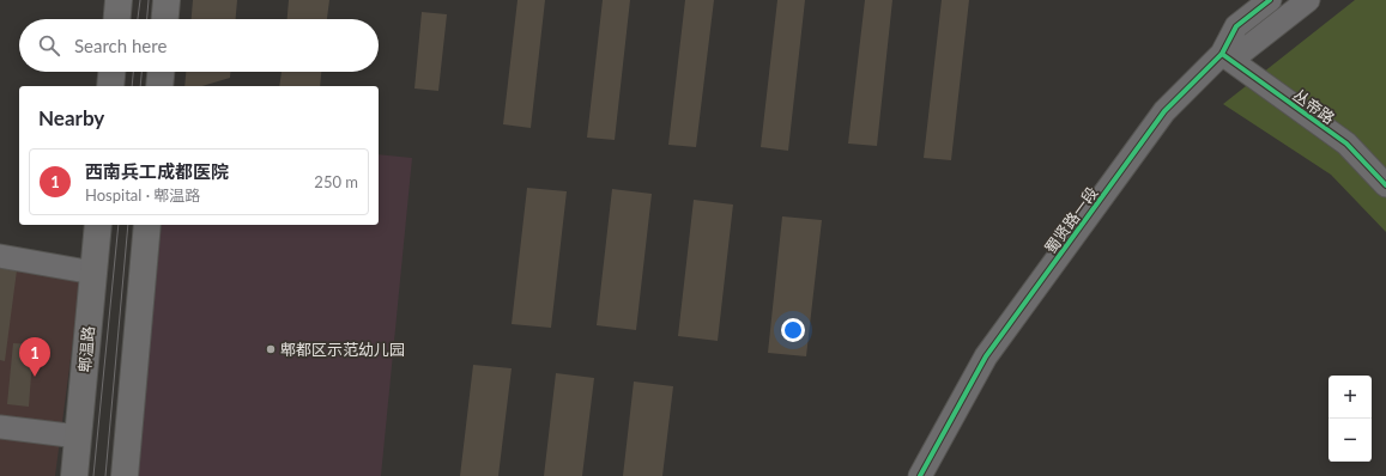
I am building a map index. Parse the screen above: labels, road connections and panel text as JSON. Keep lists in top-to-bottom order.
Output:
{
  "streets": {
    "main road": ["郫温路"],
    "street": ["丛帝路", "蜀贤路一段"]
  },
  "crossings": [
    ["丛帝路", "蜀贤路一段"]
  ],
  "places": ["郫都区示范幼儿园"],
  "page": {
    "search": "Search here",
    "heading": "Nearby",
    "list": [
      {
        "mark": "1",
        "name": "西南兵工成都医院",
        "note": "Hospital · 郫温路",
        "value": "250 m"
      }
    ],
    "pins": "1",
    "map_buttons": ["+", "−"]
  }
}
